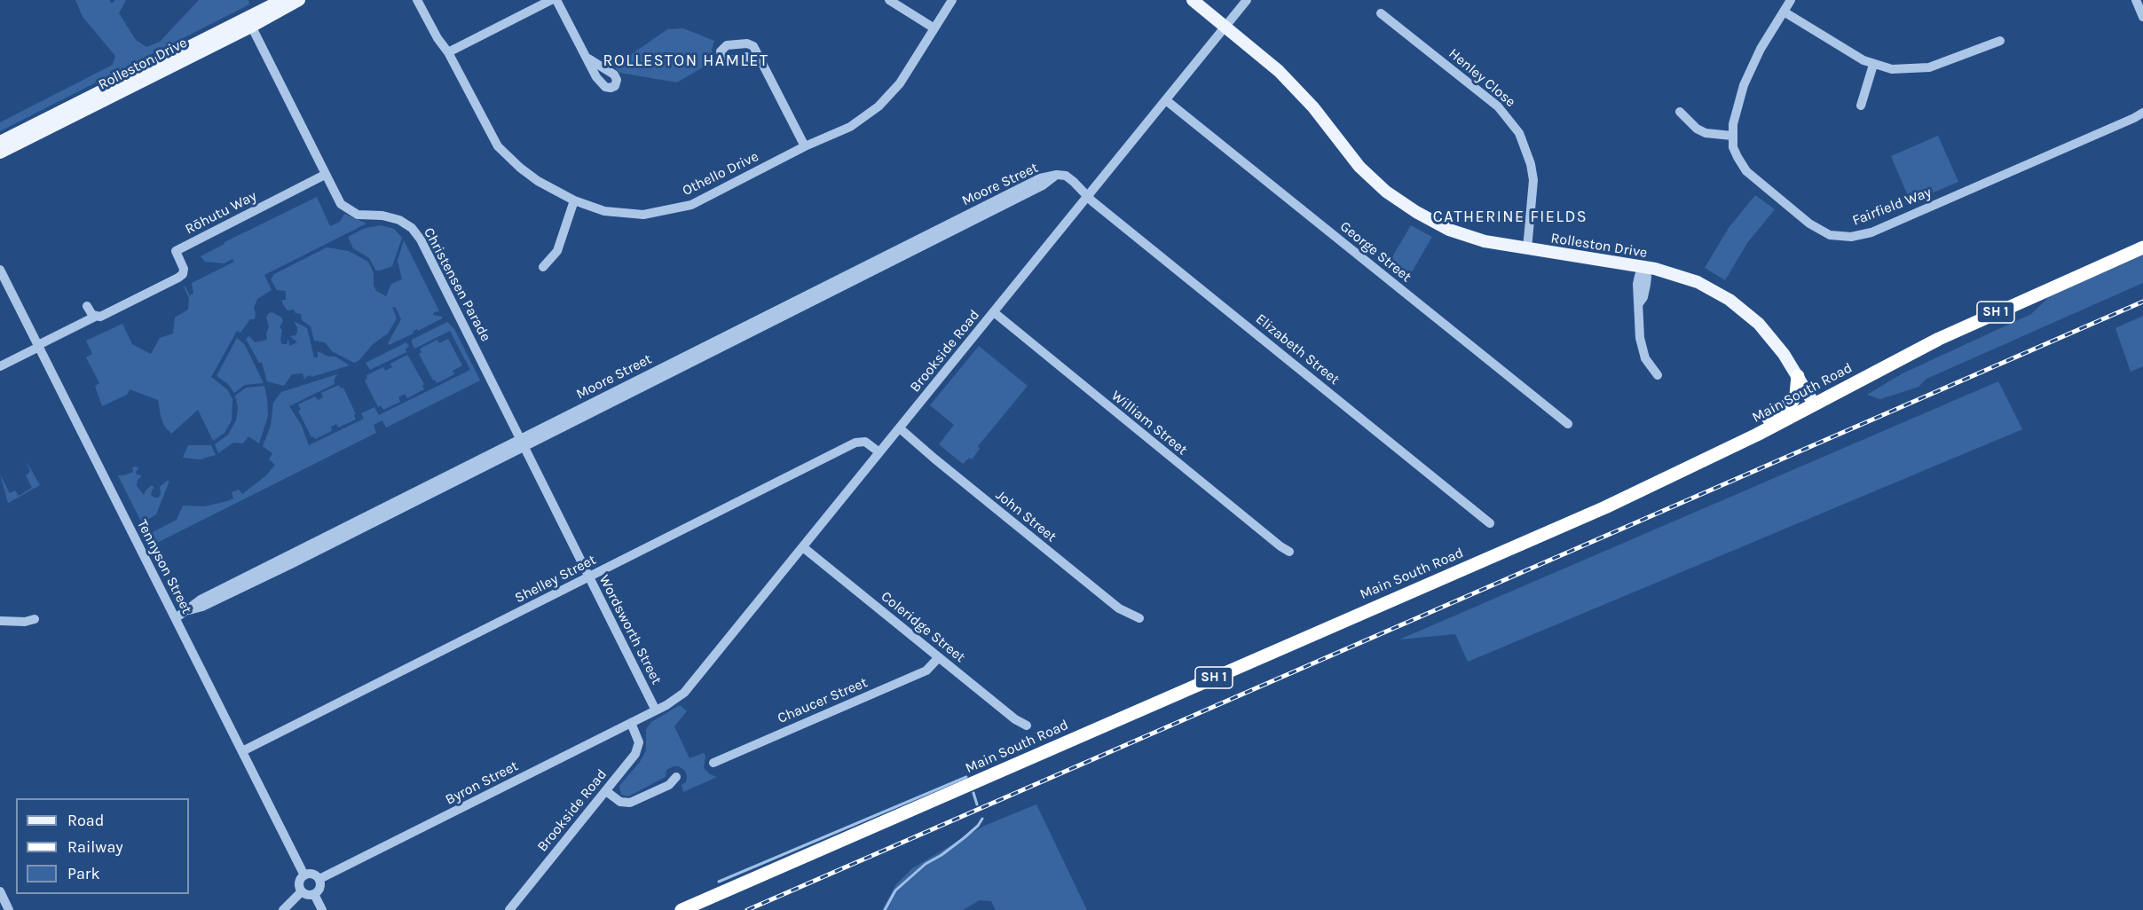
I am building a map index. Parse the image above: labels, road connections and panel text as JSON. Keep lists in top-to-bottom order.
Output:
{
  "streets": {
    "highway": ["SH 1", "Main South Road"],
    "main road": ["Rolleston Drive"],
    "street": [
      "Henley Close",
      "Othello Drive",
      "Moore Street",
      "Fairfield Way",
      "Rōhutu Way",
      "George Street",
      "Christensen Parade",
      "Elizabeth Street",
      "Brookside Road",
      "William Street",
      "John Street",
      "Tennyson Street",
      "Shelley Street",
      "Coleridge Street",
      "Wordsworth Street",
      "Chaucer Street",
      "Byron Street"
    ]
  },
  "crossings": [
    ["Rolleston Drive", "Henley Close"],
    ["Rolleston Drive", "Christensen Parade"],
    ["Rolleston Drive", "Brookside Road"],
    ["Rolleston Drive", "Main South Road"],
    ["Moore Street", "Christensen Parade"],
    ["Moore Street", "Elizabeth Street"],
    ["Moore Street", "Brookside Road"],
    ["Moore Street", "Tennyson Street"],
    ["Moore Street", "Wordsworth Street"],
    ["Rōhutu Way", "Christensen Parade"],
    ["Rōhutu Way", "Tennyson Street"],
    ["George Street", "Brookside Road"],
    ["Christensen Parade", "Wordsworth Street"],
    ["Elizabeth Street", "Brookside Road"],
    ["Brookside Road", "William Street"],
    ["Brookside Road", "John Street"],
    ["Brookside Road", "Shelley Street"],
    ["Brookside Road", "Coleridge Street"],
    ["Brookside Road", "Wordsworth Street"],
    ["Brookside Road", "Byron Street"],
    ["Tennyson Street", "Shelley Street"],
    ["Tennyson Street", "Byron Street"],
    ["Shelley Street", "Wordsworth Street"],
    ["Coleridge Street", "Chaucer Street"],
    ["Wordsworth Street", "Byron Street"]
  ],
  "districts": ["ROLLESTON HAMLET", "CATHERINE FIELDS"],
  "legend": ["Road", "Railway", "Park"]
}
